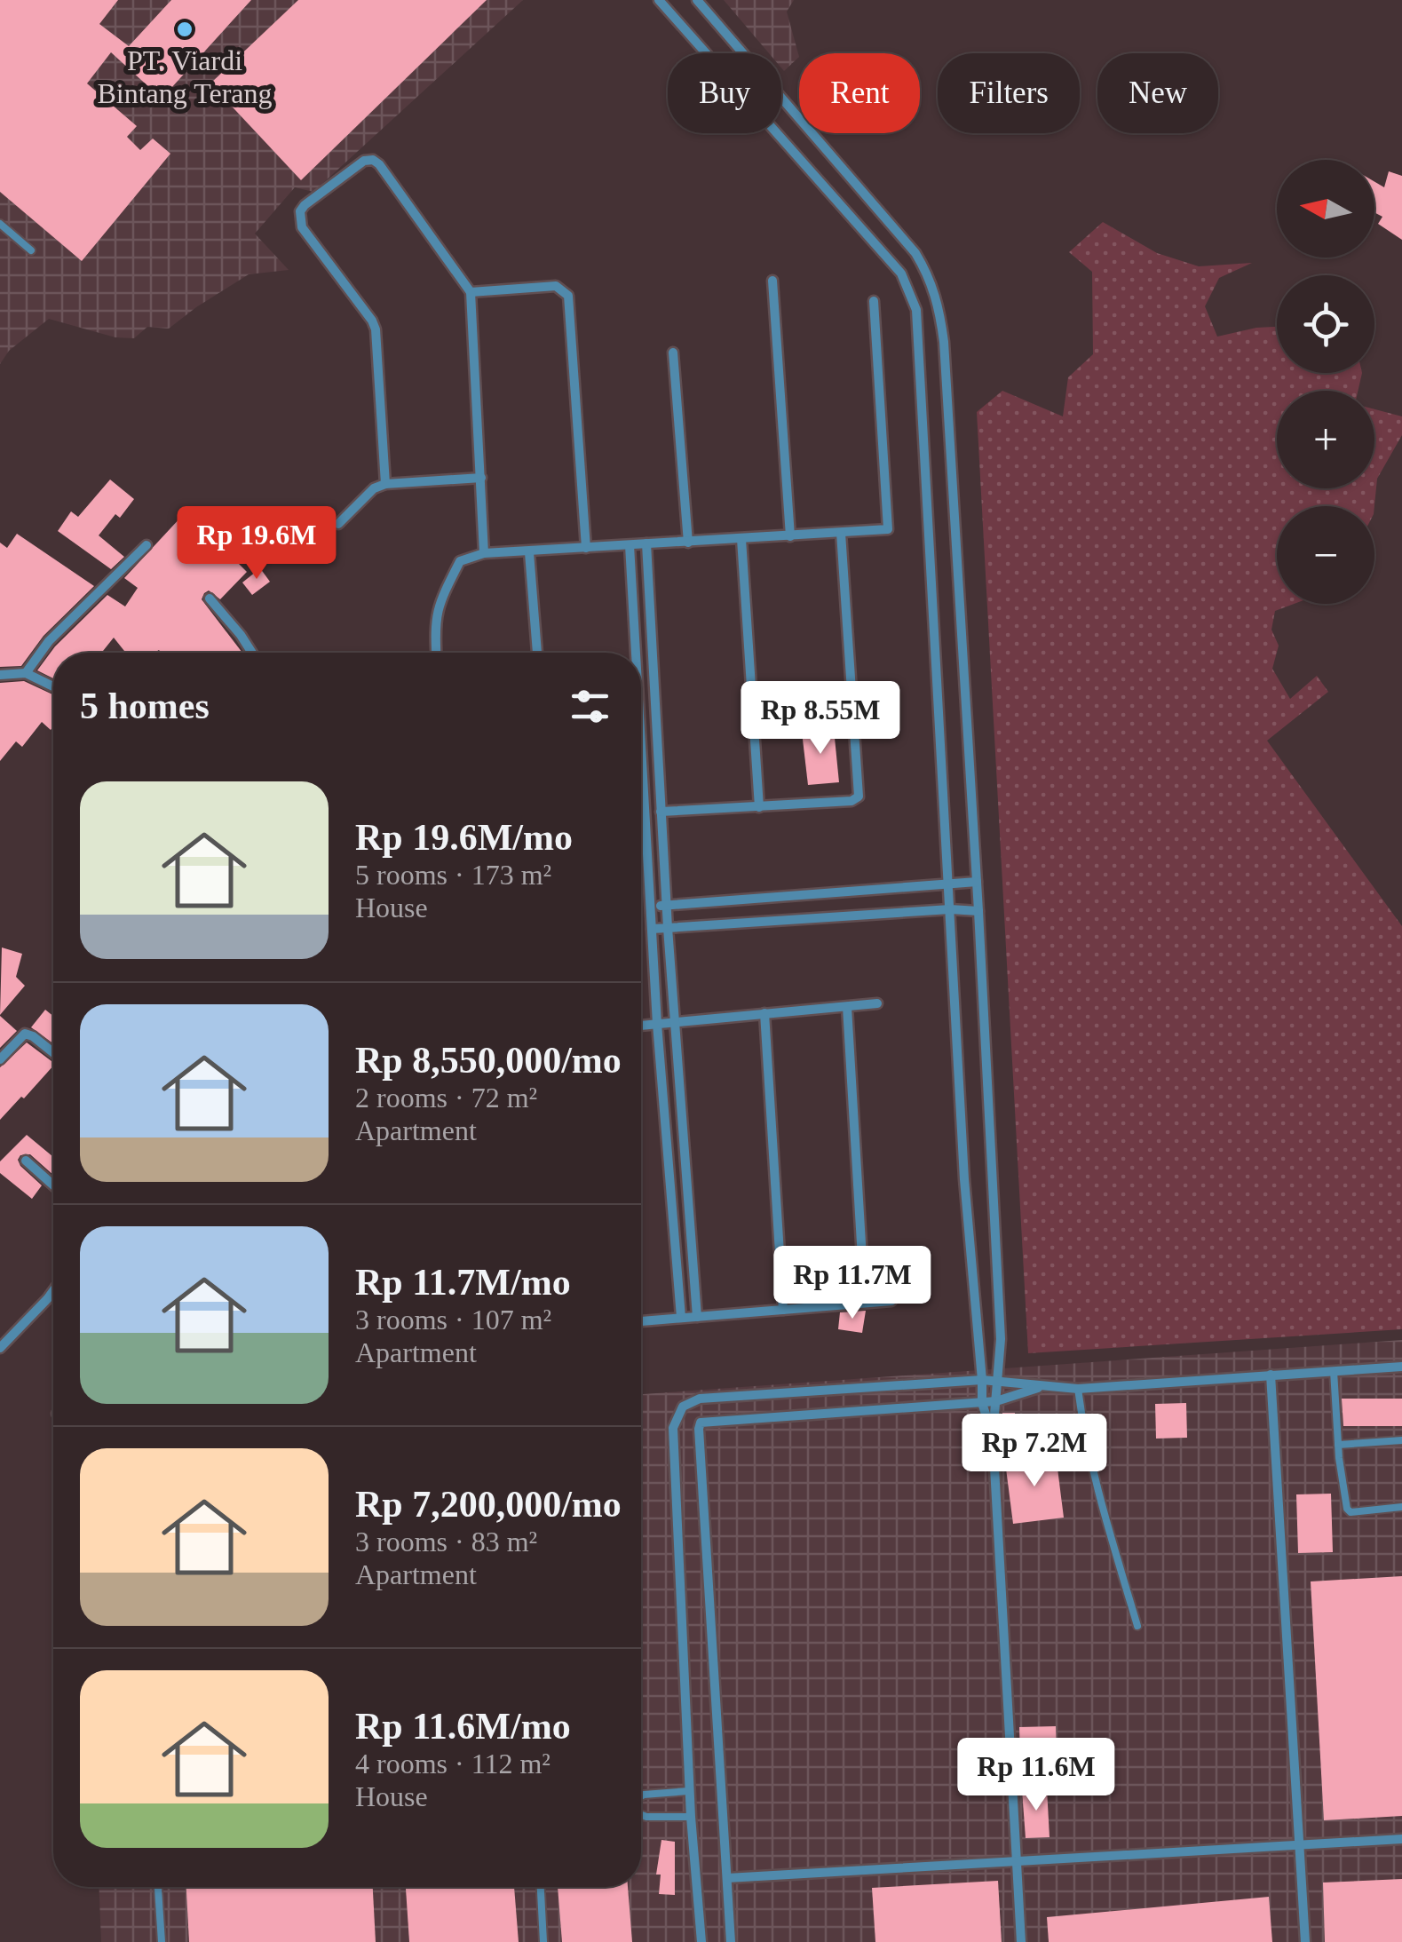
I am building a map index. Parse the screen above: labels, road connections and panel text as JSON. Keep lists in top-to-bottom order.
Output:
{
  "places": ["PT. Viardi Bintang Terang"],
  "north": "left",
  "page": {
    "chip": [
      "Buy",
      "Rent",
      "Filters",
      "New"
    ],
    "map_buttons": ["+", "−"],
    "price": [
      "Rp 19.6M",
      "Rp 8.55M",
      "Rp 11.7M",
      "Rp 7.2M",
      "Rp 11.6M"
    ],
    "heading": "5 homes",
    "list": [
      {
        "name": "Rp 19.6M/mo",
        "note": "5 rooms · 173 m² · House"
      },
      {
        "name": "Rp 8,550,000/mo",
        "note": "2 rooms · 72 m² · Apartment"
      },
      {
        "name": "Rp 11.7M/mo",
        "note": "3 rooms · 107 m² · Apartment"
      },
      {
        "name": "Rp 7,200,000/mo",
        "note": "3 rooms · 83 m² · Apartment"
      },
      {
        "name": "Rp 11.6M/mo",
        "note": "4 rooms · 112 m² · House"
      }
    ]
  }
}
